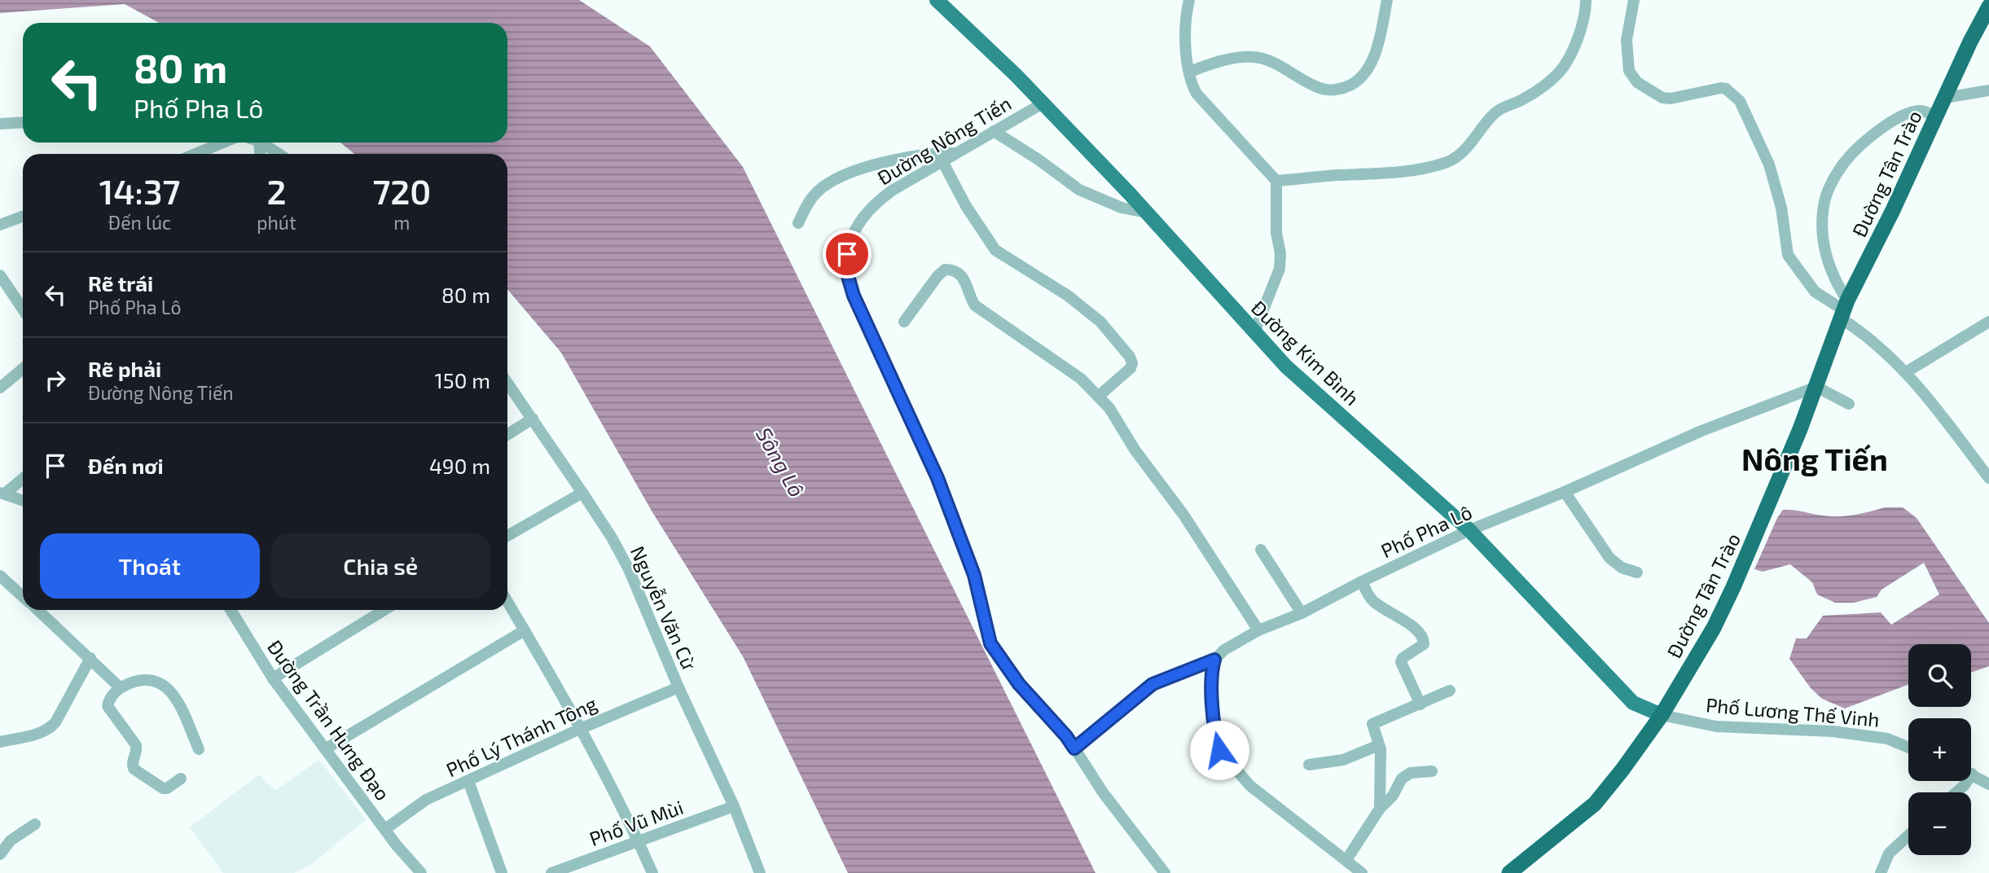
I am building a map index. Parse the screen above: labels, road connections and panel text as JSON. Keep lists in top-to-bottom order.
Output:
{
  "streets": {
    "highway": ["Đường Tân Trào"],
    "main road": ["Đường Kim Bình"],
    "street": [
      "Đường Nông Tiến",
      "Phố Pha Lô",
      "Nguyễn Văn Cừ",
      "Phố Lương Thế Vinh",
      "Đường Trần Hưng Đạo",
      "Phố Lý Thánh Tông",
      "Phố Vũ Mùi"
    ]
  },
  "crossings": [
    ["Đường Nông Tiến", "Đường Kim Bình"],
    ["Đường Nông Tiến", "Phố Pha Lô"],
    ["Đường Tân Trào", "Đường Kim Bình"],
    ["Đường Tân Trào", "Phố Pha Lô"],
    ["Đường Tân Trào", "Phố Lương Thế Vinh"],
    ["Đường Kim Bình", "Phố Pha Lô"],
    ["Đường Kim Bình", "Phố Lương Thế Vinh"],
    ["Nguyễn Văn Cừ", "Phố Lý Thánh Tông"],
    ["Nguyễn Văn Cừ", "Phố Vũ Mùi"],
    ["Đường Trần Hưng Đạo", "Phố Lý Thánh Tông"]
  ],
  "districts": ["Nông Tiến"],
  "water": ["Sông Lô"],
  "page": {
    "turn": ["80 m", "Phố Pha Lô"],
    "eta": [
      "14:37",
      "Đến lúc",
      "2",
      "phút",
      "720",
      "m"
    ],
    "list": [
      {
        "name": "Rẽ trái",
        "note": "Phố Pha Lô",
        "value": "80 m"
      },
      {
        "name": "Rẽ phải",
        "note": "Đường Nông Tiến",
        "value": "150 m"
      },
      {
        "name": "Đến nơi",
        "value": "490 m"
      }
    ],
    "buttons": ["Thoát", "Chia sẻ"],
    "map_buttons": ["+", "−"]
  }
}
